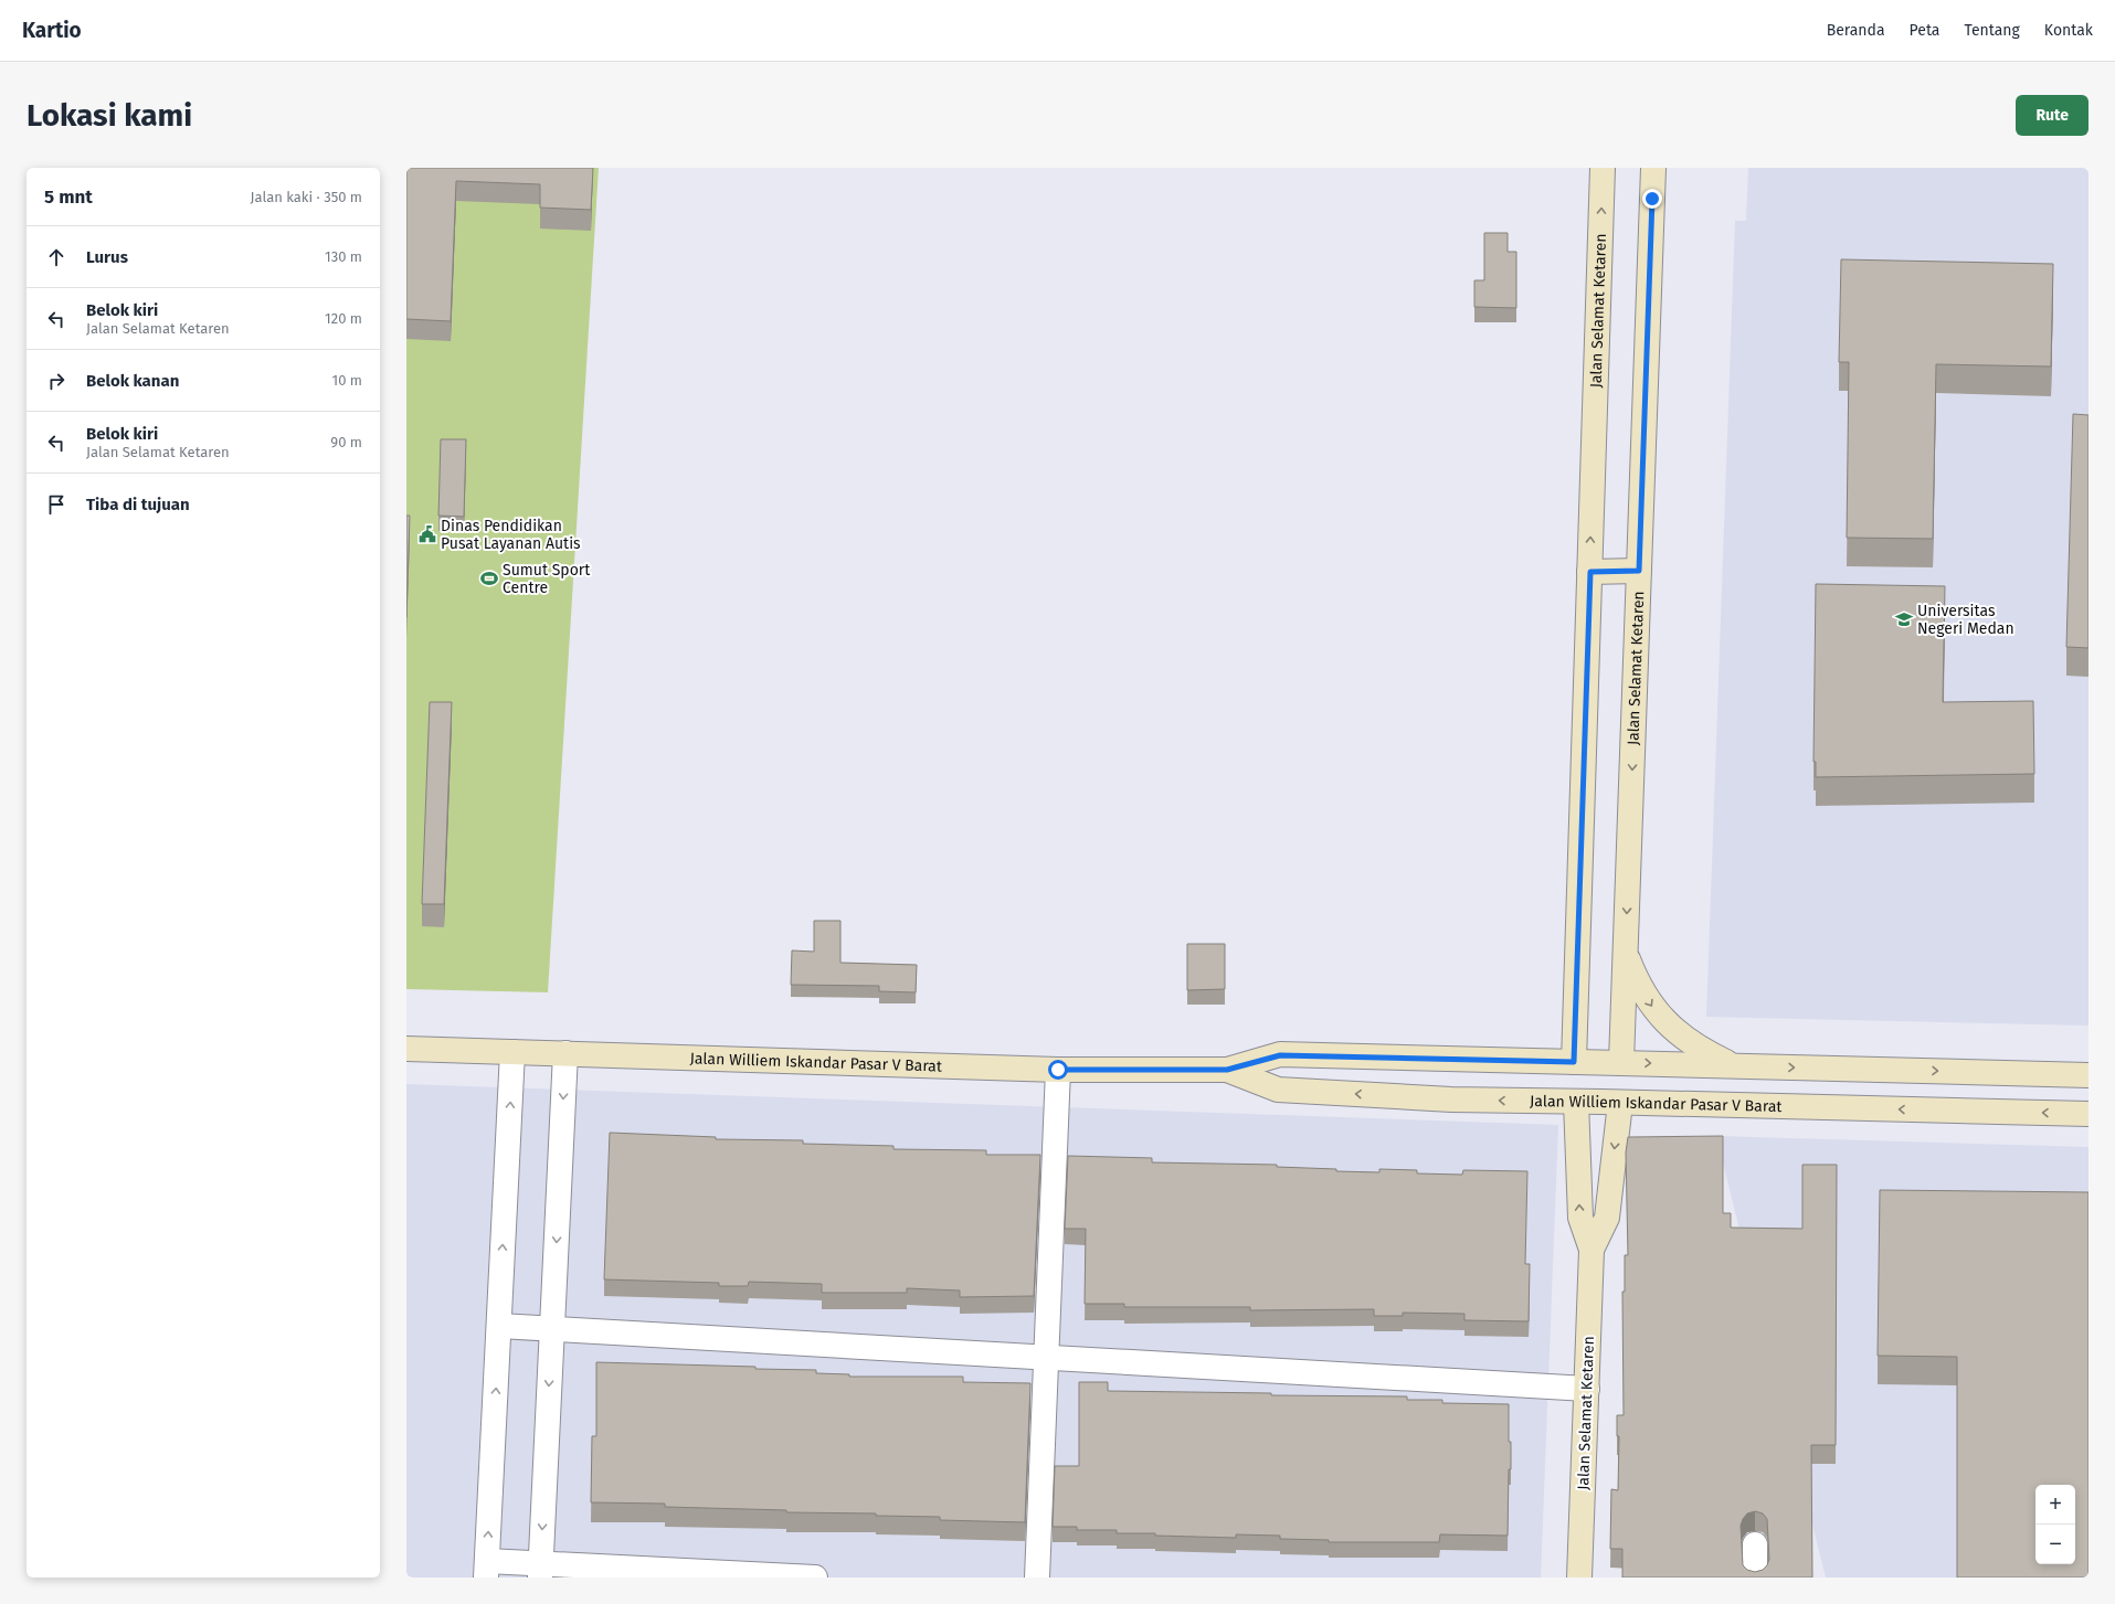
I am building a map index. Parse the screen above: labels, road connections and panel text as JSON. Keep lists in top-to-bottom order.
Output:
{
  "streets": {
    "street": ["Jalan Selamat Ketaren", "Jalan Williem Iskandar Pasar V Barat"]
  },
  "crossings": [
    ["Jalan Selamat Ketaren", "Jalan Williem Iskandar Pasar V Barat"]
  ],
  "places": {
    "public building": ["Dinas Pendidikan Pusat Layanan Autis"],
    "sports": ["Sumut Sport Centre"],
    "school or university": ["Universitas Negeri Medan"]
  },
  "page": {
    "header": "Kartio",
    "nav": [
      "Beranda",
      "Peta",
      "Tentang",
      "Kontak"
    ],
    "buttons": "Rute",
    "title": "Lokasi kami",
    "heading": ["5 mnt", "Jalan kaki · 350 m"],
    "list": [
      ["Lurus", "130 m"],
      ["Belok kiri", "Jalan Selamat Ketaren", "120 m"],
      ["Belok kanan", "10 m"],
      ["Belok kiri", "Jalan Selamat Ketaren", "90 m"],
      "Tiba di tujuan"
    ],
    "map_buttons": ["+", "−"]
  }
}
